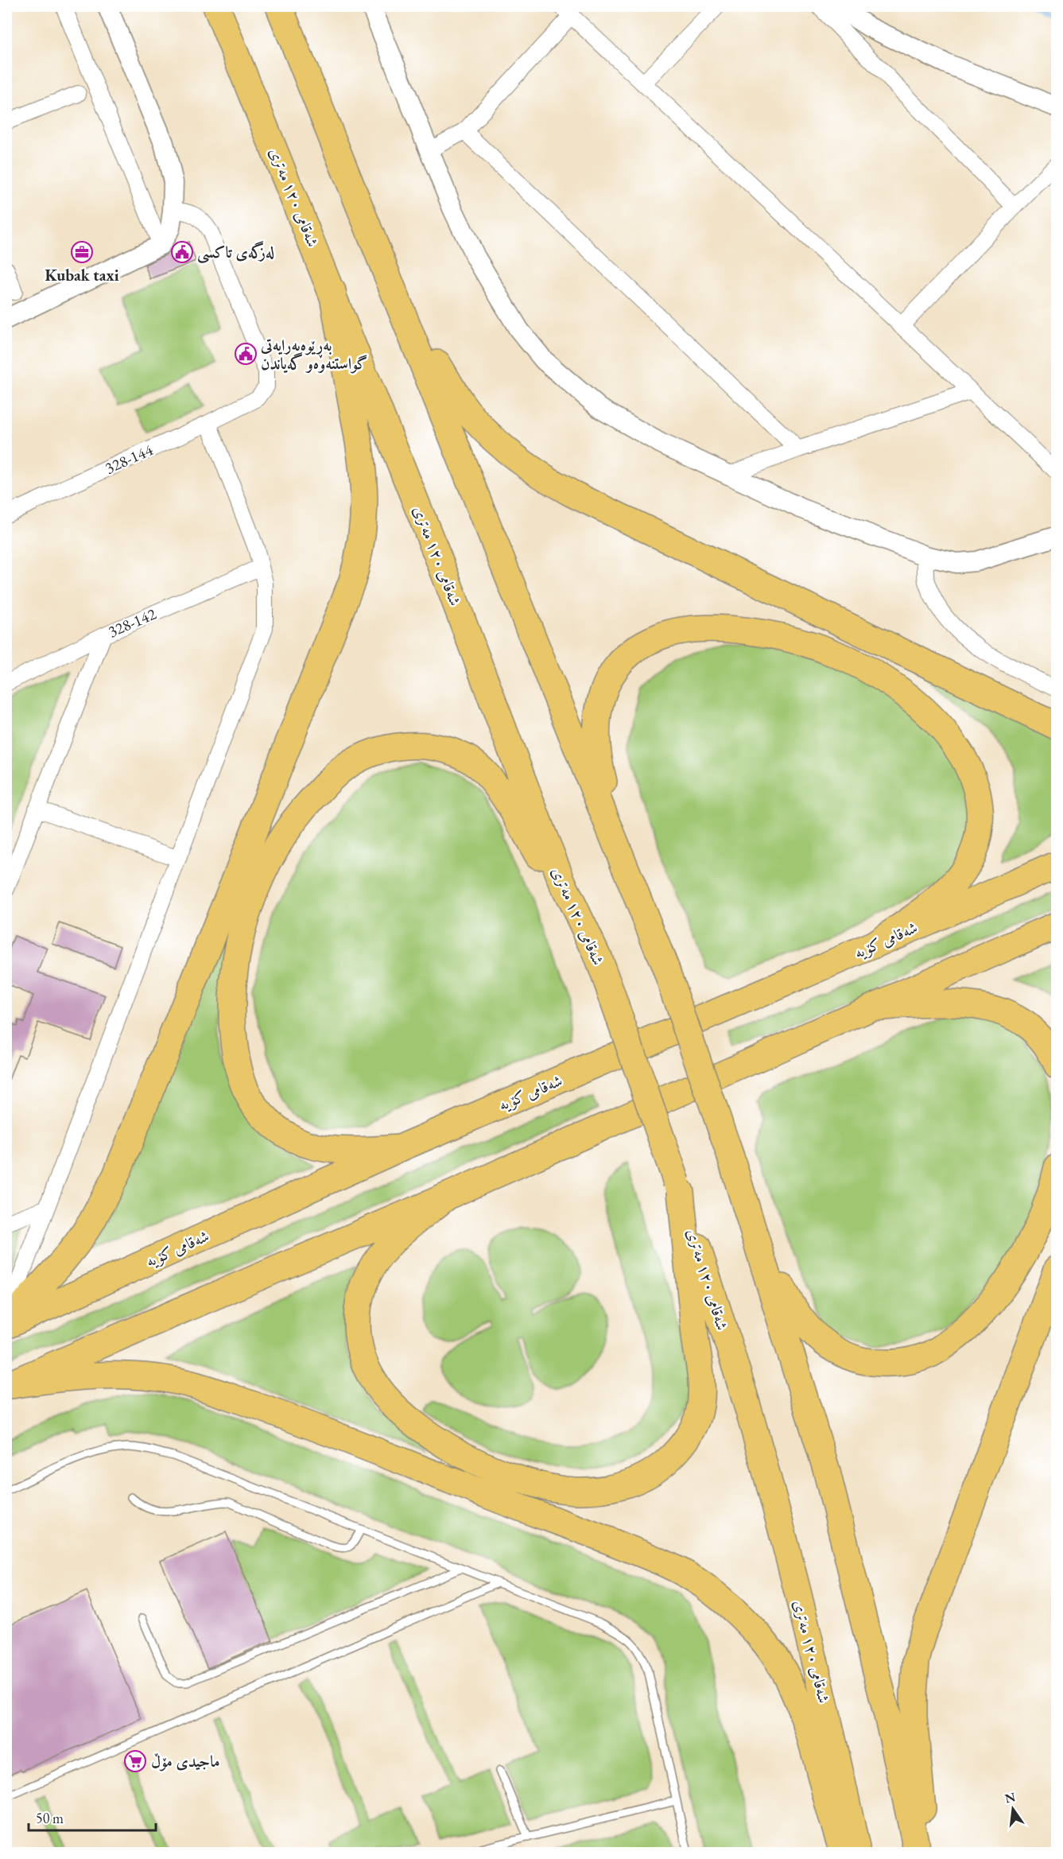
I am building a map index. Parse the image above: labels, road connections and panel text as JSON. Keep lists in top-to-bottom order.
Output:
{
  "streets": {
    "highway": ["شەقامی ١٢٠ مەتری", "شەقامی کۆیە"],
    "street": ["328-144", "328-142"]
  },
  "places": {
    "office": ["Kubak taxi"],
    "public building": ["لەزگەی تاکسی", "بەڕێوەبەرایەتی گواستنەوەو گەیاندن"],
    "supermarket": ["ماجیدی مۆڵ"]
  },
  "scale_bar": "50 m",
  "north": "top"
}
